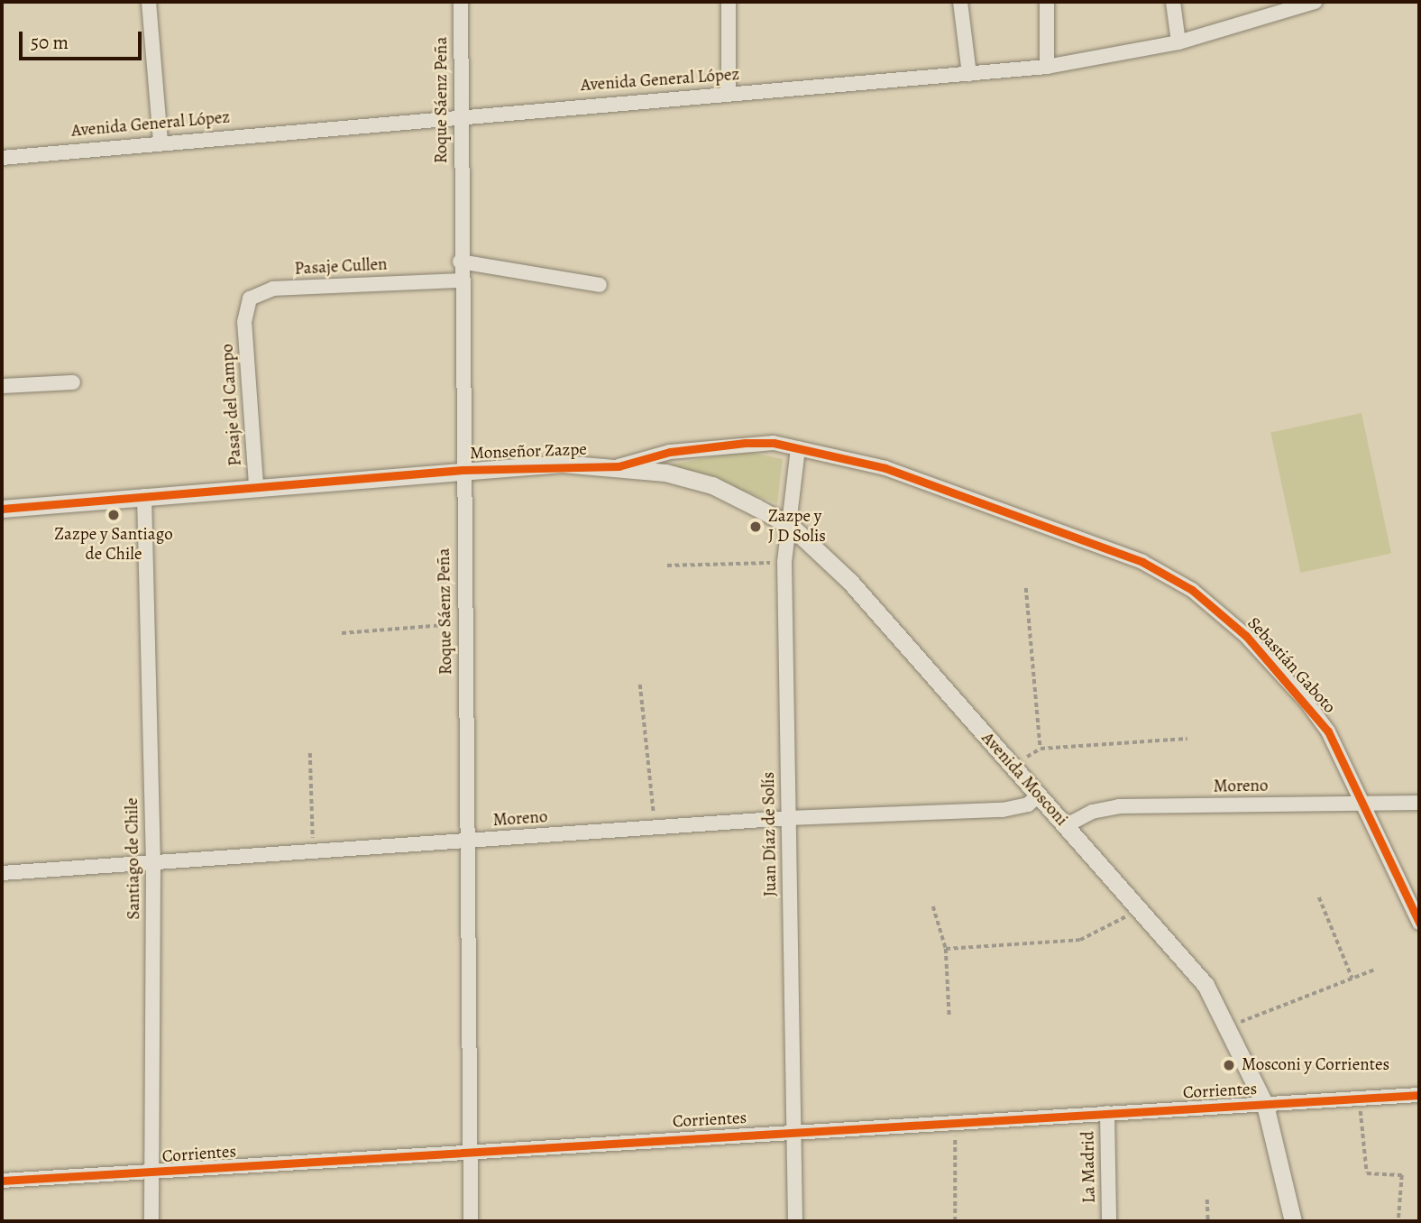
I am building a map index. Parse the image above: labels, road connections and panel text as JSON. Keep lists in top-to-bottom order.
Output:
{
  "streets": {
    "street": [
      "Avenida General López",
      "Roque Sáenz Peña",
      "Pasaje Cullen",
      "Pasaje del Campo",
      "Monseñor Zazpe",
      "Sebastián Gaboto",
      "Avenida Mosconi",
      "Moreno",
      "Juan Díaz de Solís",
      "Santiago de Chile",
      "Corrientes",
      "La Madrid"
    ]
  },
  "crossings": [
    ["Avenida General López", "Roque Sáenz Peña"],
    ["Roque Sáenz Peña", "Pasaje Cullen"],
    ["Roque Sáenz Peña", "Monseñor Zazpe"],
    ["Roque Sáenz Peña", "Moreno"],
    ["Roque Sáenz Peña", "Corrientes"],
    ["Pasaje Cullen", "Pasaje del Campo"],
    ["Pasaje del Campo", "Monseñor Zazpe"],
    ["Monseñor Zazpe", "Sebastián Gaboto"],
    ["Monseñor Zazpe", "Avenida Mosconi"],
    ["Monseñor Zazpe", "Juan Díaz de Solís"],
    ["Monseñor Zazpe", "Santiago de Chile"],
    ["Sebastián Gaboto", "Moreno"],
    ["Avenida Mosconi", "Moreno"],
    ["Avenida Mosconi", "Juan Díaz de Solís"],
    ["Avenida Mosconi", "Corrientes"],
    ["Moreno", "Juan Díaz de Solís"],
    ["Moreno", "Santiago de Chile"],
    ["Juan Díaz de Solís", "Corrientes"],
    ["Santiago de Chile", "Corrientes"],
    ["Corrientes", "La Madrid"]
  ],
  "places": ["Zazpe y Santiago de Chile", "Zazpe y J D Solis", "Mosconi y Corrientes"],
  "scale_bar": "50 m"
}
